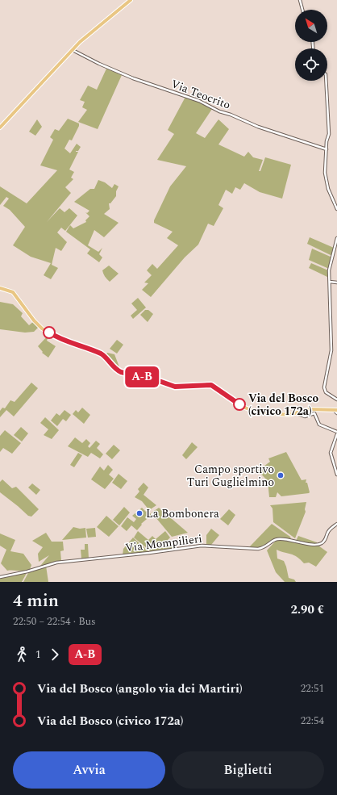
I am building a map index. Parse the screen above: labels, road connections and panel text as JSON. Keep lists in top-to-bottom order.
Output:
{
  "streets": {
    "street": ["Via Teocrito", "Via Mompilieri"]
  },
  "places": ["Via del Bosco (civico 172a)", "Campo sportivo Turi Guglielmino", "La Bombonera"],
  "lines": ["bus line A-B"],
  "north": "top left",
  "page": {
    "on_map": "A-B",
    "heading": ["4 min", "22:50 – 22:54 · Bus", "2.90 €"],
    "legs": ["1", "A-B"],
    "list": [
      {
        "name": "Via del Bosco (angolo via dei Martiri)",
        "value": "22:51"
      },
      {
        "name": "Via del Bosco (civico 172a)",
        "value": "22:54"
      }
    ],
    "buttons": ["Avvia", "Biglietti"]
  }
}
